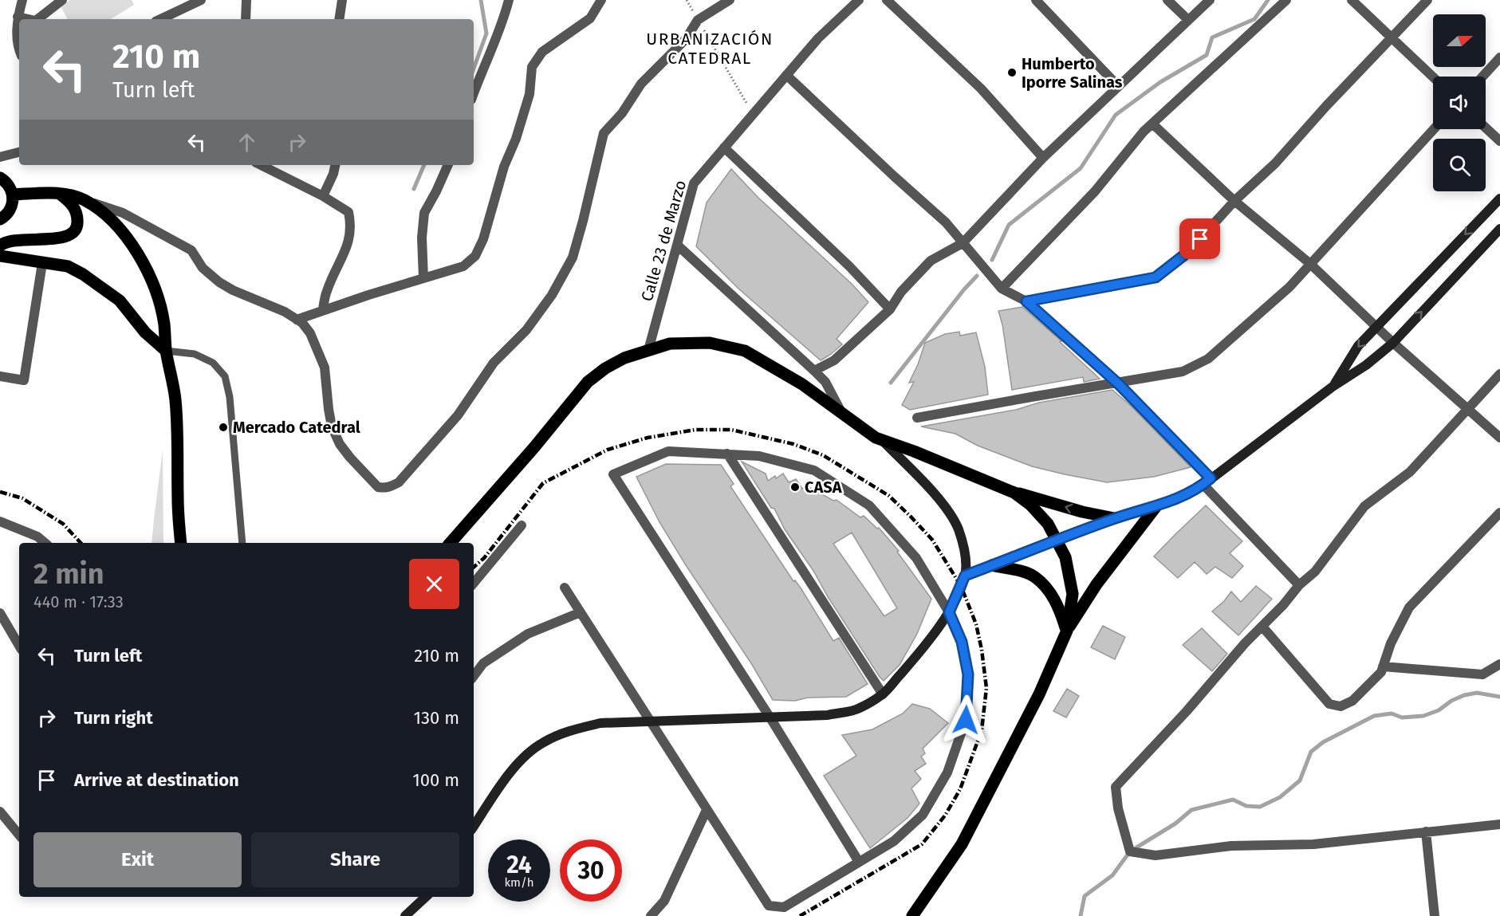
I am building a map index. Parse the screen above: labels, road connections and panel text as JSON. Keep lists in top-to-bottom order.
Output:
{
  "streets": {
    "street": ["Calle 23 de Marzo"]
  },
  "districts": ["URBANIZACIÓN CATEDRAL"],
  "places": ["Humberto Iporre Salinas", "Mercado Catedral", "CASA"],
  "north": "right",
  "page": {
    "turn": ["210 m", "Turn left"],
    "heading": ["2 min", "440 m · 17:33"],
    "list": [
      {
        "name": "Turn left",
        "value": "210 m"
      },
      {
        "name": "Turn right",
        "value": "130 m"
      },
      {
        "name": "Arrive at destination",
        "value": "100 m"
      }
    ],
    "buttons": ["Exit", "Share"],
    "speed": "24 km/h",
    "limit": "30"
  }
}
